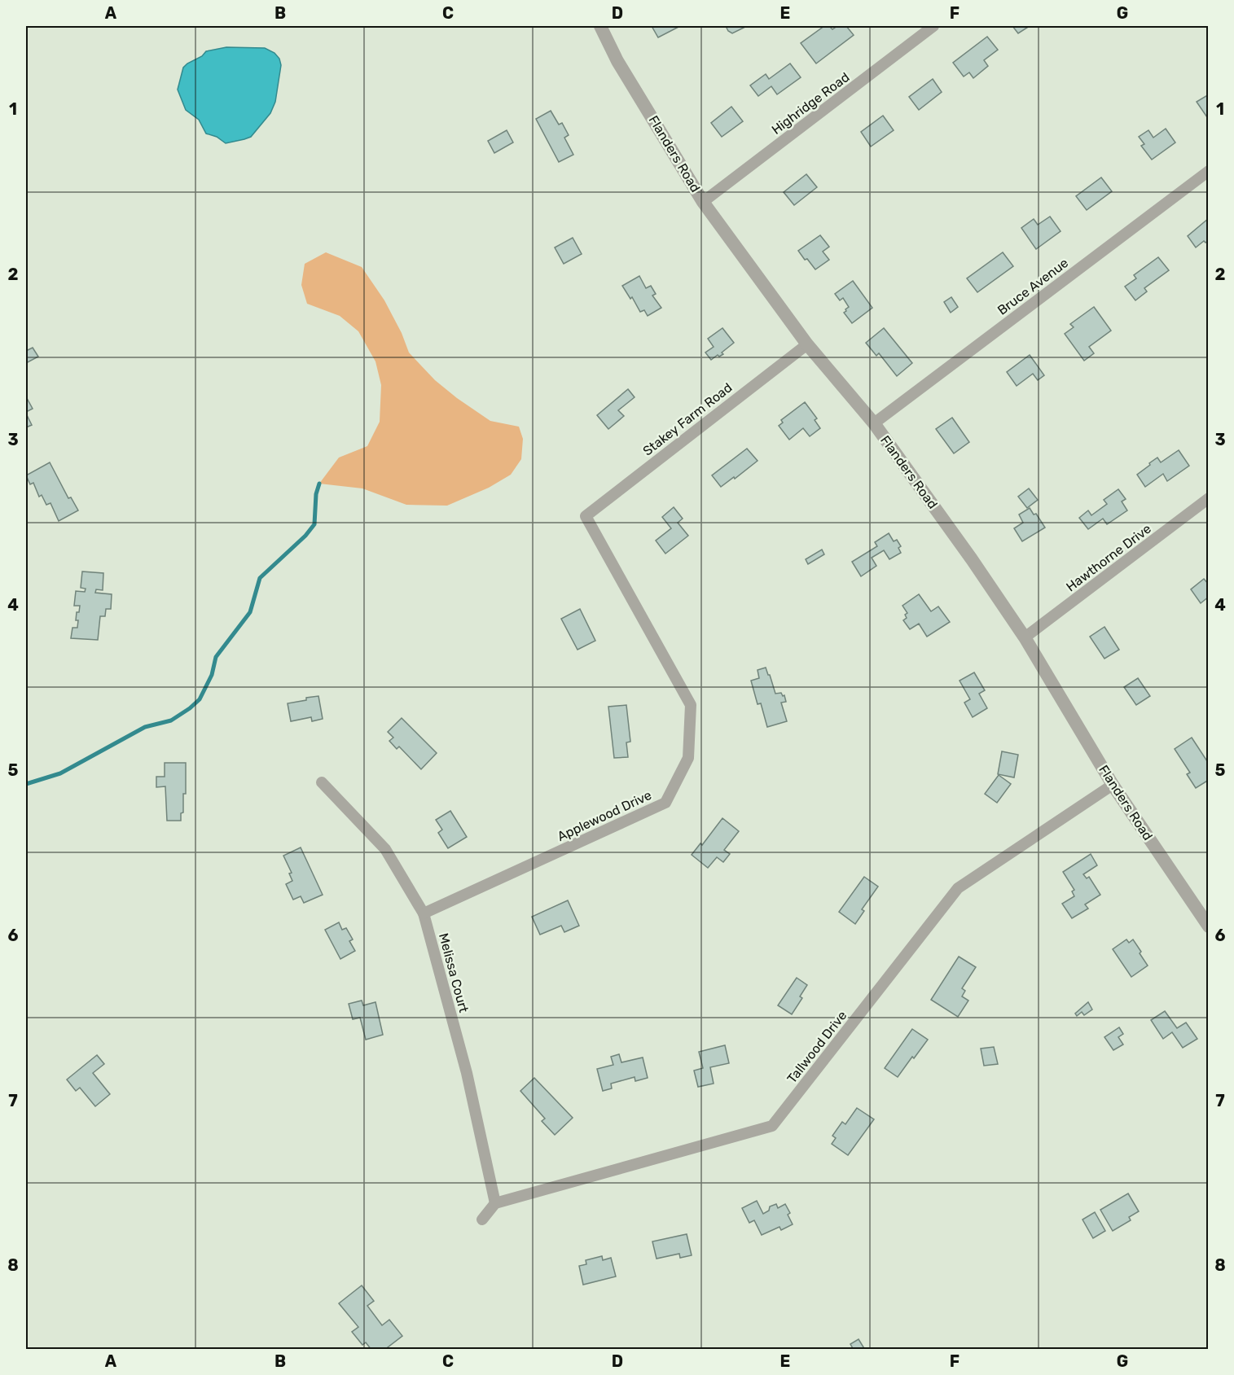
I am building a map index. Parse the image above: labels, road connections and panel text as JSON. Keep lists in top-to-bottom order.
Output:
{
  "streets": {
    "street": [
      "Highridge Road",
      "Flanders Road",
      "Bruce Avenue",
      "Stakey Farm Road",
      "Hawthorne Drive",
      "Applewood Drive",
      "Melissa Court",
      "Tallwood Drive"
    ]
  },
  "crossings": [
    ["Highridge Road", "Flanders Road"],
    ["Flanders Road", "Bruce Avenue"],
    ["Flanders Road", "Stakey Farm Road"],
    ["Flanders Road", "Hawthorne Drive"],
    ["Flanders Road", "Tallwood Drive"],
    ["Stakey Farm Road", "Applewood Drive"],
    ["Applewood Drive", "Melissa Court"],
    ["Melissa Court", "Tallwood Drive"]
  ],
  "grid": {
    "columns": [
      "A",
      "B",
      "C",
      "D",
      "E",
      "F",
      "G"
    ],
    "rows": [
      "1",
      "2",
      "3",
      "4",
      "5",
      "6",
      "7",
      "8"
    ]
  }
}
